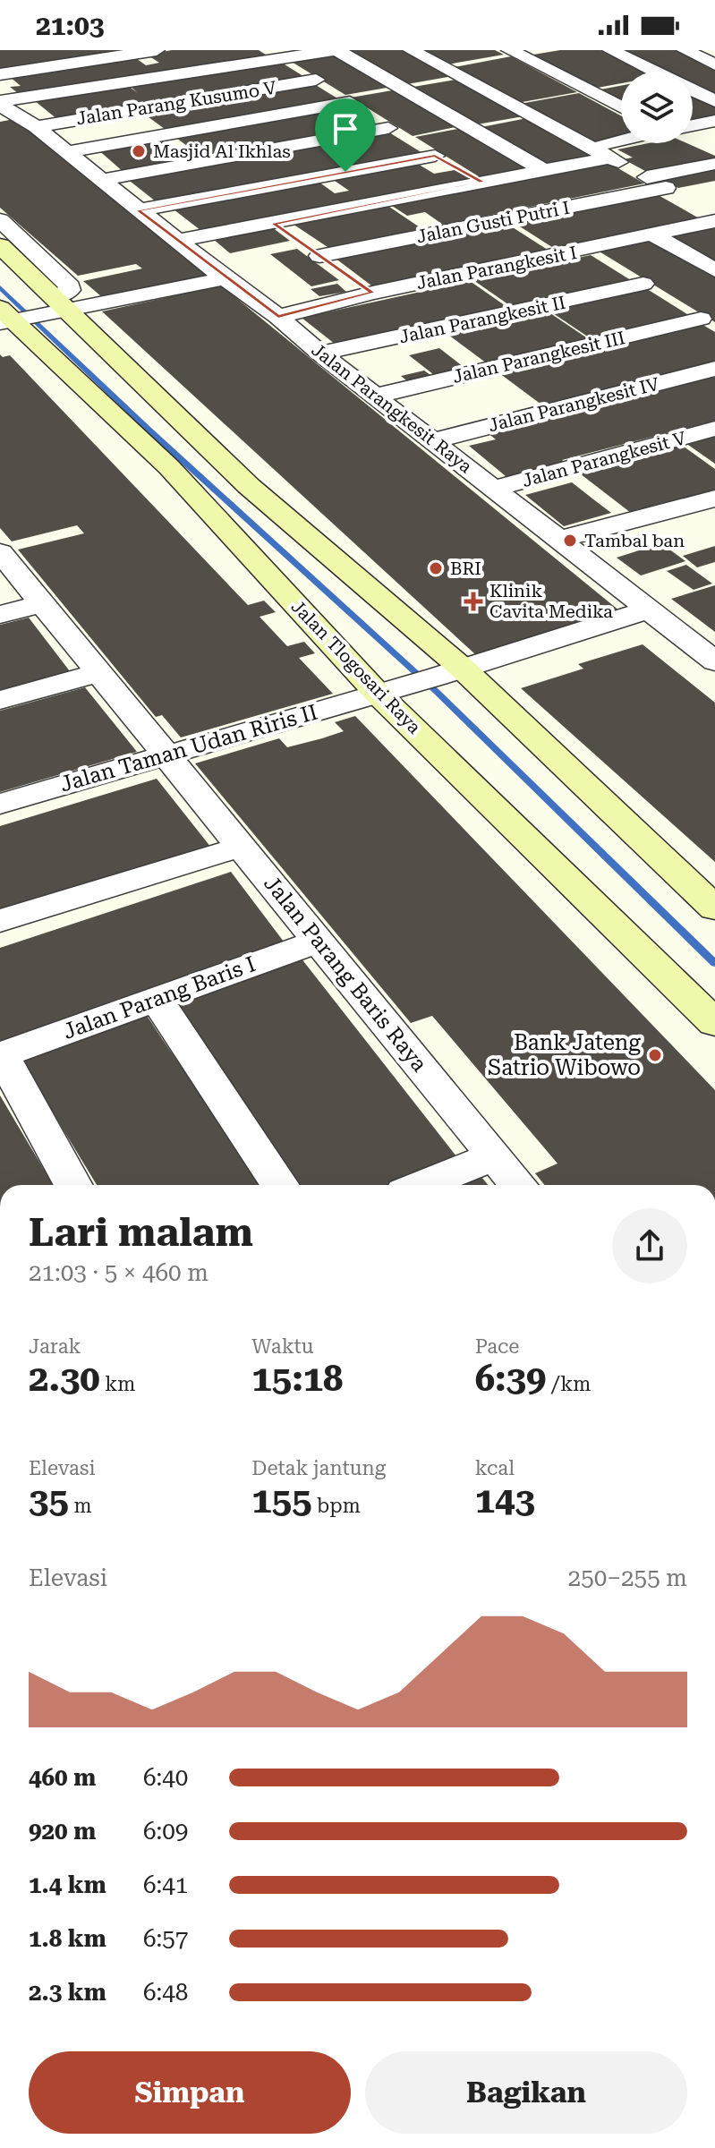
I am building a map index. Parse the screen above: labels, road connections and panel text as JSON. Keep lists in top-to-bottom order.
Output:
{
  "streets": {
    "street": [
      "Jalan Parang Kusumo V",
      "Jalan Gusti Putri I",
      "Jalan Parangkesit I",
      "Jalan Parangkesit II",
      "Jalan Parangkesit III",
      "Jalan Parangkesit IV",
      "Jalan Parangkesit Raya",
      "Jalan Parangkesit V",
      "Jalan Tlogosari Raya",
      "Jalan Taman Udan Riris II",
      "Jalan Parang Baris Raya",
      "Jalan Parang Baris I"
    ]
  },
  "crossings": [
    ["Jalan Parang Kusumo V", "Jalan Parangkesit Raya"],
    ["Jalan Parangkesit I", "Jalan Parangkesit Raya"],
    ["Jalan Parangkesit II", "Jalan Parangkesit Raya"],
    ["Jalan Parangkesit III", "Jalan Parangkesit Raya"],
    ["Jalan Parangkesit IV", "Jalan Parangkesit Raya"],
    ["Jalan Parangkesit Raya", "Jalan Parangkesit V"],
    ["Jalan Parangkesit Raya", "Jalan Taman Udan Riris II"],
    ["Jalan Tlogosari Raya", "Jalan Taman Udan Riris II"],
    ["Jalan Taman Udan Riris II", "Jalan Parang Baris Raya"],
    ["Jalan Parang Baris Raya", "Jalan Parang Baris I"]
  ],
  "places": {
    "other": [
      "Masjid Al Ikhlas",
      "Tambal ban",
      "BRI",
      "Bank Jateng Satrio Wibowo"
    ],
    "health": ["Klinik Cavita Medika"]
  },
  "page": {
    "status": "21:03",
    "heading": ["Lari malam", "21:03 · 5 × 460 m"],
    "stats": [
      ["Jarak", "2.30 km"],
      ["Waktu", "15:18"],
      ["Pace", "6:39 /km"],
      ["Elevasi", "35 m"],
      ["Detak jantung", "155 bpm"],
      ["kcal", "143"]
    ],
    "chart": ["Elevasi", "250–255 m"],
    "list": [
      {
        "name": "460 m",
        "note": "6:40"
      },
      {
        "name": "920 m",
        "note": "6:09"
      },
      {
        "name": "1.4 km",
        "note": "6:41"
      },
      {
        "name": "1.8 km",
        "note": "6:57"
      },
      {
        "name": "2.3 km",
        "note": "6:48"
      }
    ],
    "buttons": ["Simpan", "Bagikan"]
  }
}
